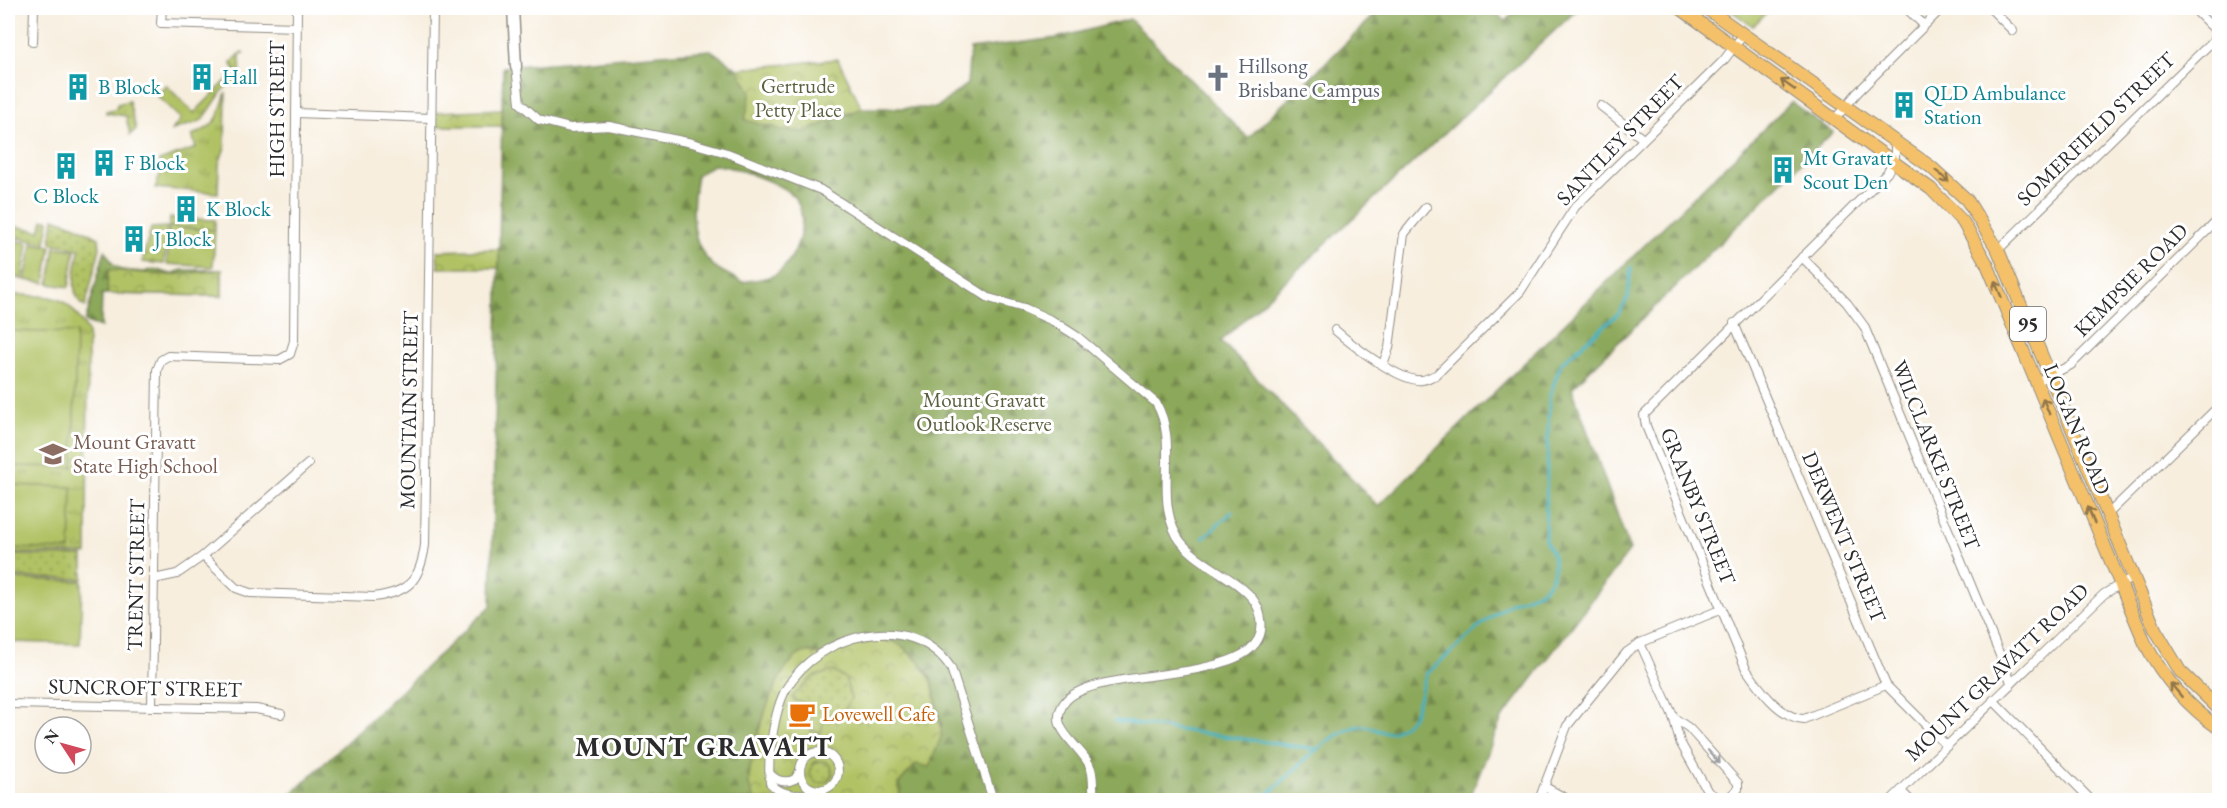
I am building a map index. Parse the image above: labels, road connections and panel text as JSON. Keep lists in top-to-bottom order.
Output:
{
  "streets": {
    "main road": ["95", "LOGAN ROAD"],
    "street": [
      "HIGH STREET",
      "SOMERFIELD STREET",
      "SANTLEY STREET",
      "KEMPSIE ROAD",
      "MOUNTAIN STREET",
      "WILCLARKE STREET",
      "GRANBY STREET",
      "DERWENT STREET",
      "TRENT STREET",
      "MOUNT GRAVATT ROAD",
      "SUNCROFT STREET"
    ]
  },
  "crossings": [
    ["HIGH STREET", "TRENT STREET"],
    ["SOMERFIELD STREET", "LOGAN ROAD"],
    ["SANTLEY STREET", "LOGAN ROAD"],
    ["KEMPSIE ROAD", "LOGAN ROAD"],
    ["LOGAN ROAD", "GRANBY STREET"],
    ["LOGAN ROAD", "MOUNT GRAVATT ROAD"],
    ["WILCLARKE STREET", "GRANBY STREET"],
    ["WILCLARKE STREET", "MOUNT GRAVATT ROAD"],
    ["GRANBY STREET", "DERWENT STREET"],
    ["DERWENT STREET", "MOUNT GRAVATT ROAD"],
    ["TRENT STREET", "SUNCROFT STREET"]
  ],
  "districts": ["MOUNT GRAVATT"],
  "parks": ["Gertrude Petty Place", "Mount Gravatt Outlook Reserve"],
  "places": {
    "building": [
      "Hall",
      "B Block",
      "QLD Ambulance Station",
      "F Block",
      "C Block",
      "Mt Gravatt Scout Den",
      "K Block",
      "J Block"
    ],
    "church": ["Hillsong Brisbane Campus"],
    "school or university": ["Mount Gravatt State High School"],
    "cafe": ["Lovewell Cafe"]
  },
  "north": "top left"
}
